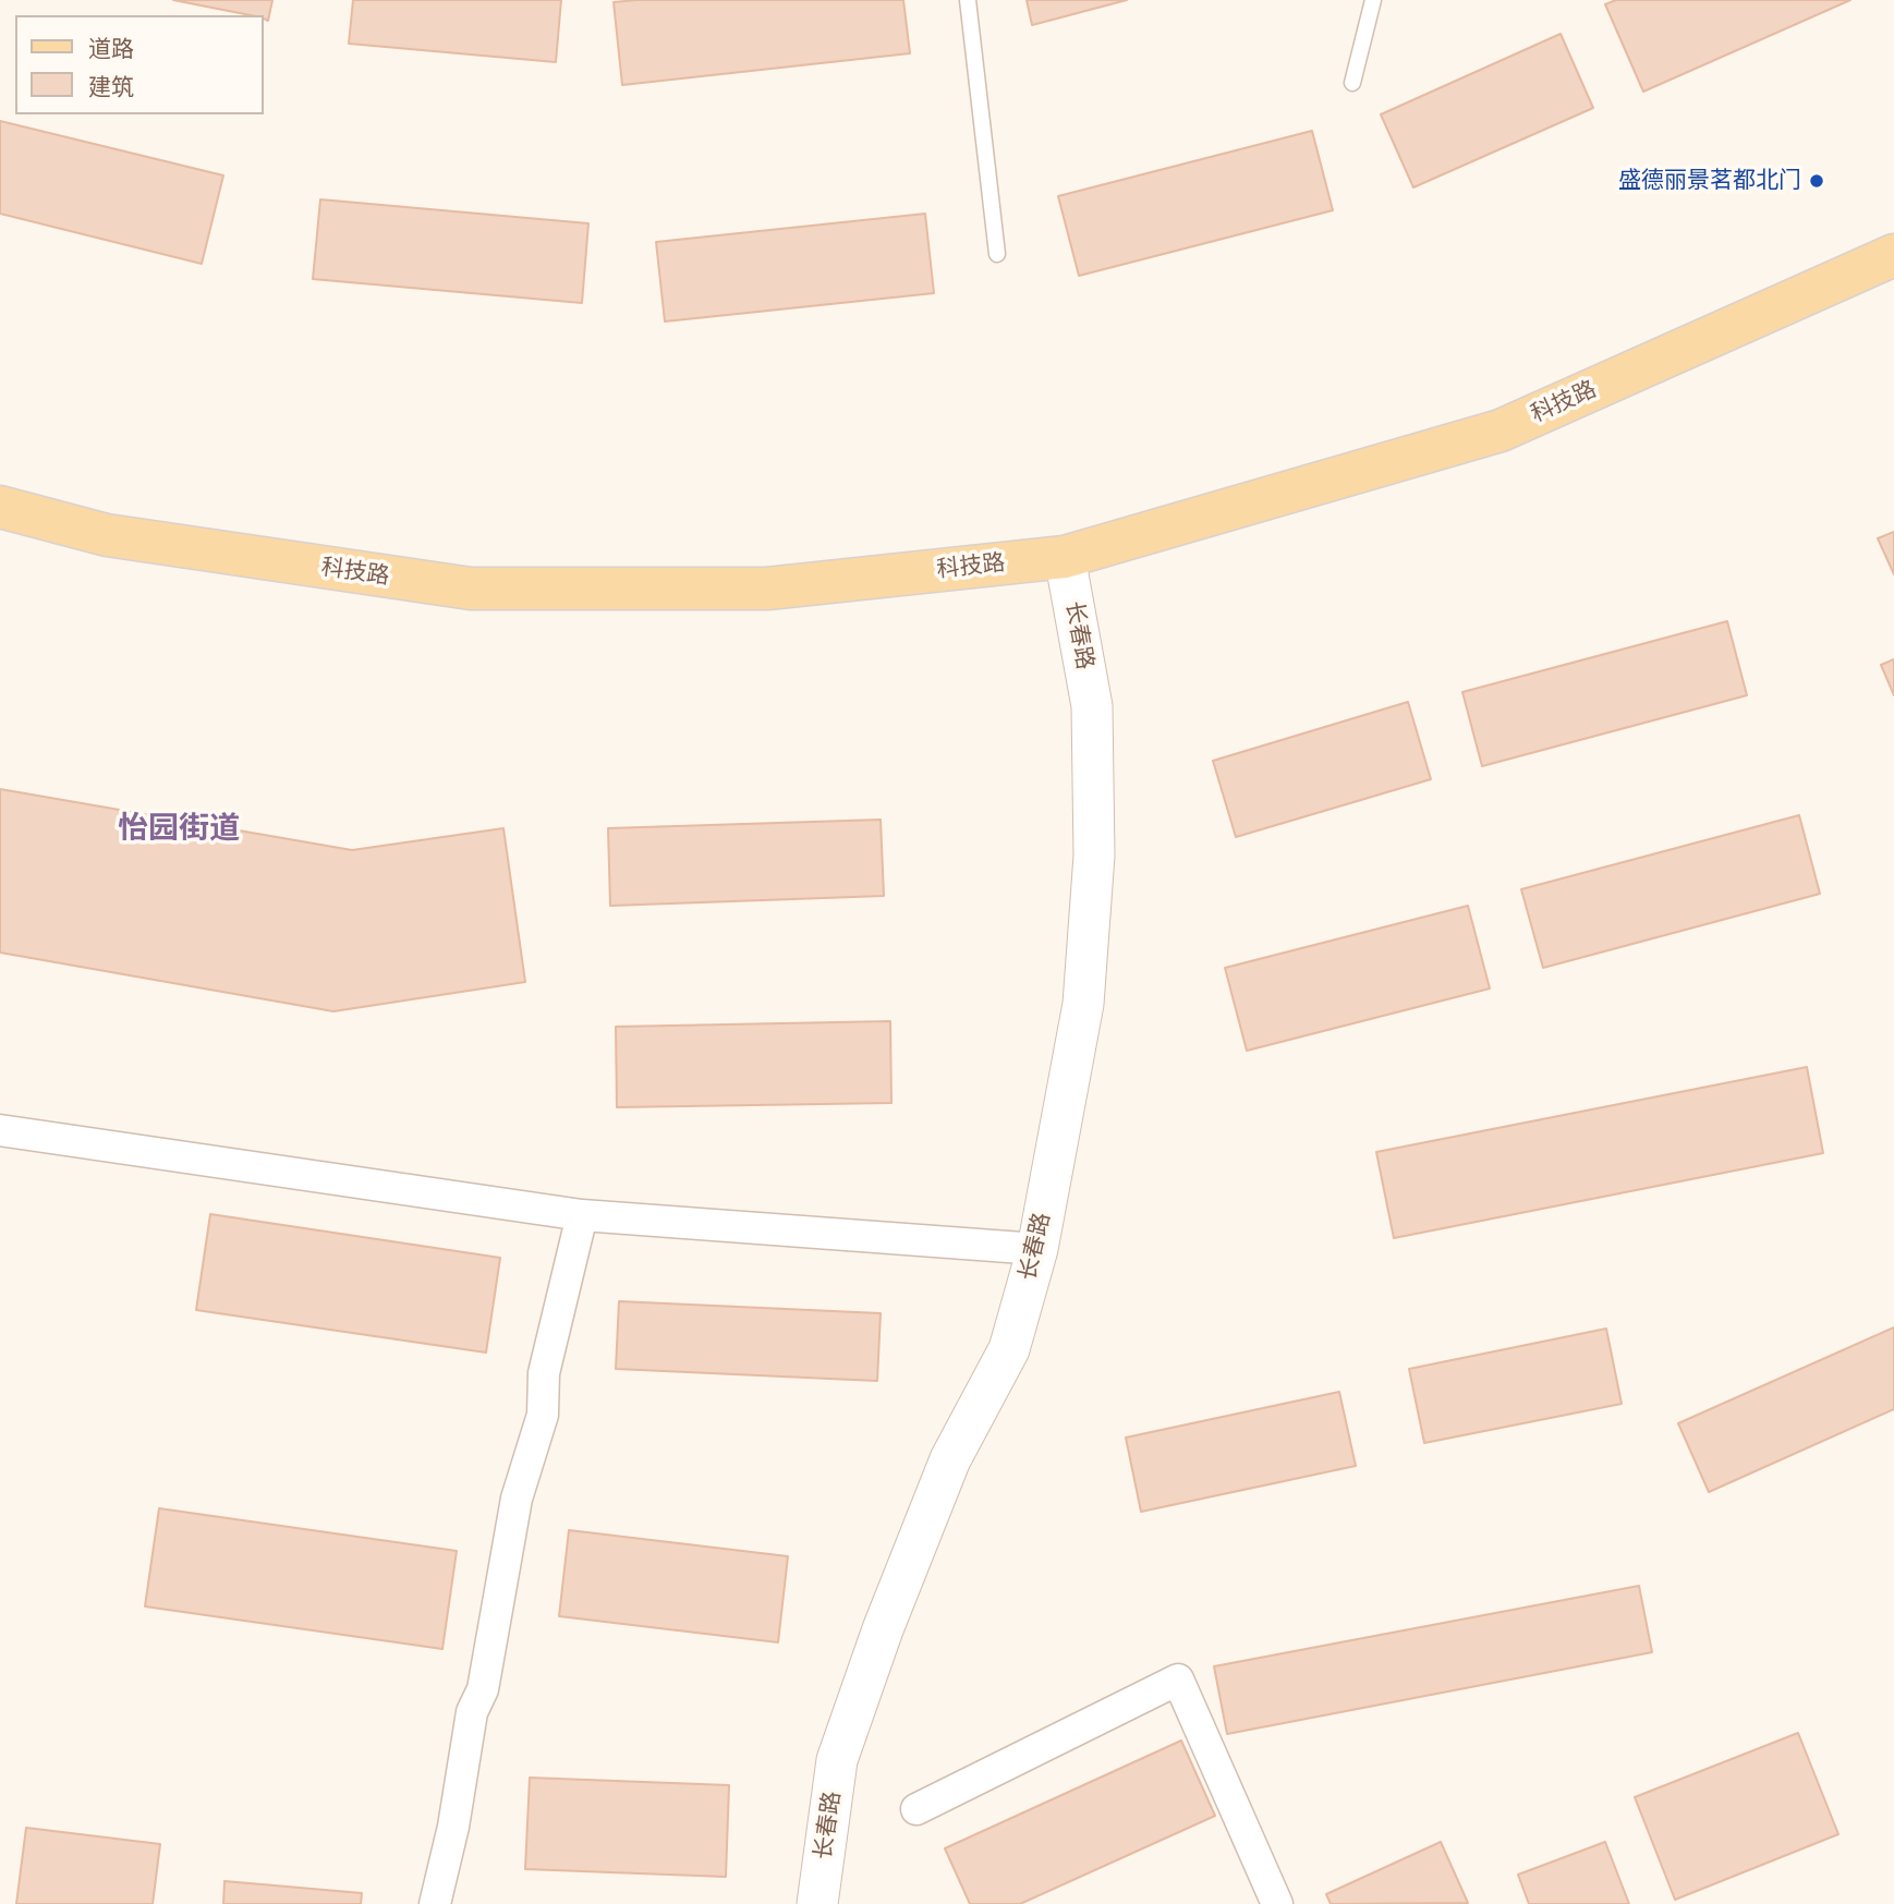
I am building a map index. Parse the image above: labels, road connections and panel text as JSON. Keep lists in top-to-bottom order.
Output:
{
  "streets": {
    "main road": ["科技路"],
    "street": ["长春路"]
  },
  "crossings": [
    ["科技路", "长春路"]
  ],
  "districts": ["怡园街道"],
  "places": ["盛德丽景茗都北门"],
  "legend": ["道路", "建筑"]
}
